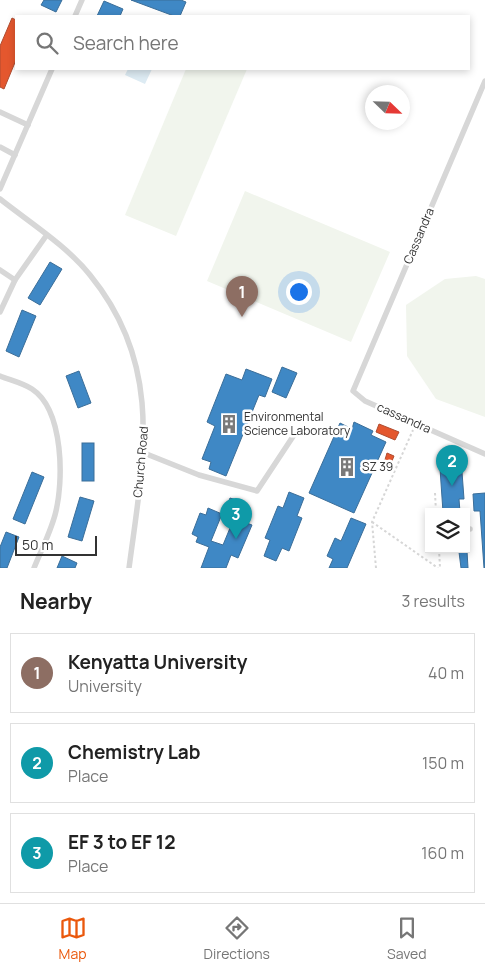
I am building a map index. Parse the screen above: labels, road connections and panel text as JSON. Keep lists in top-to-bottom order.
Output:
{
  "streets": {
    "lane": ["Cassandra", "cassandra", "Church Road"]
  },
  "crossings": [
    ["Cassandra", "cassandra"]
  ],
  "places": {
    "building": ["Environmental Science Laboratory", "SZ 39"]
  },
  "scale_bar": "50 m",
  "north": "bottom right",
  "page": {
    "search": "Search here",
    "pins": ["1", "2", "3"],
    "scale": "50 m",
    "heading": ["Nearby", "3 results"],
    "list": [
      {
        "mark": "1",
        "name": "Kenyatta University",
        "note": "University",
        "value": "40 m"
      },
      {
        "mark": "2",
        "name": "Chemistry Lab",
        "note": "Place",
        "value": "150 m"
      },
      {
        "mark": "3",
        "name": "EF 3 to EF 12",
        "note": "Place",
        "value": "160 m"
      }
    ],
    "nav": ["Map", "Directions", "Saved"]
  }
}
